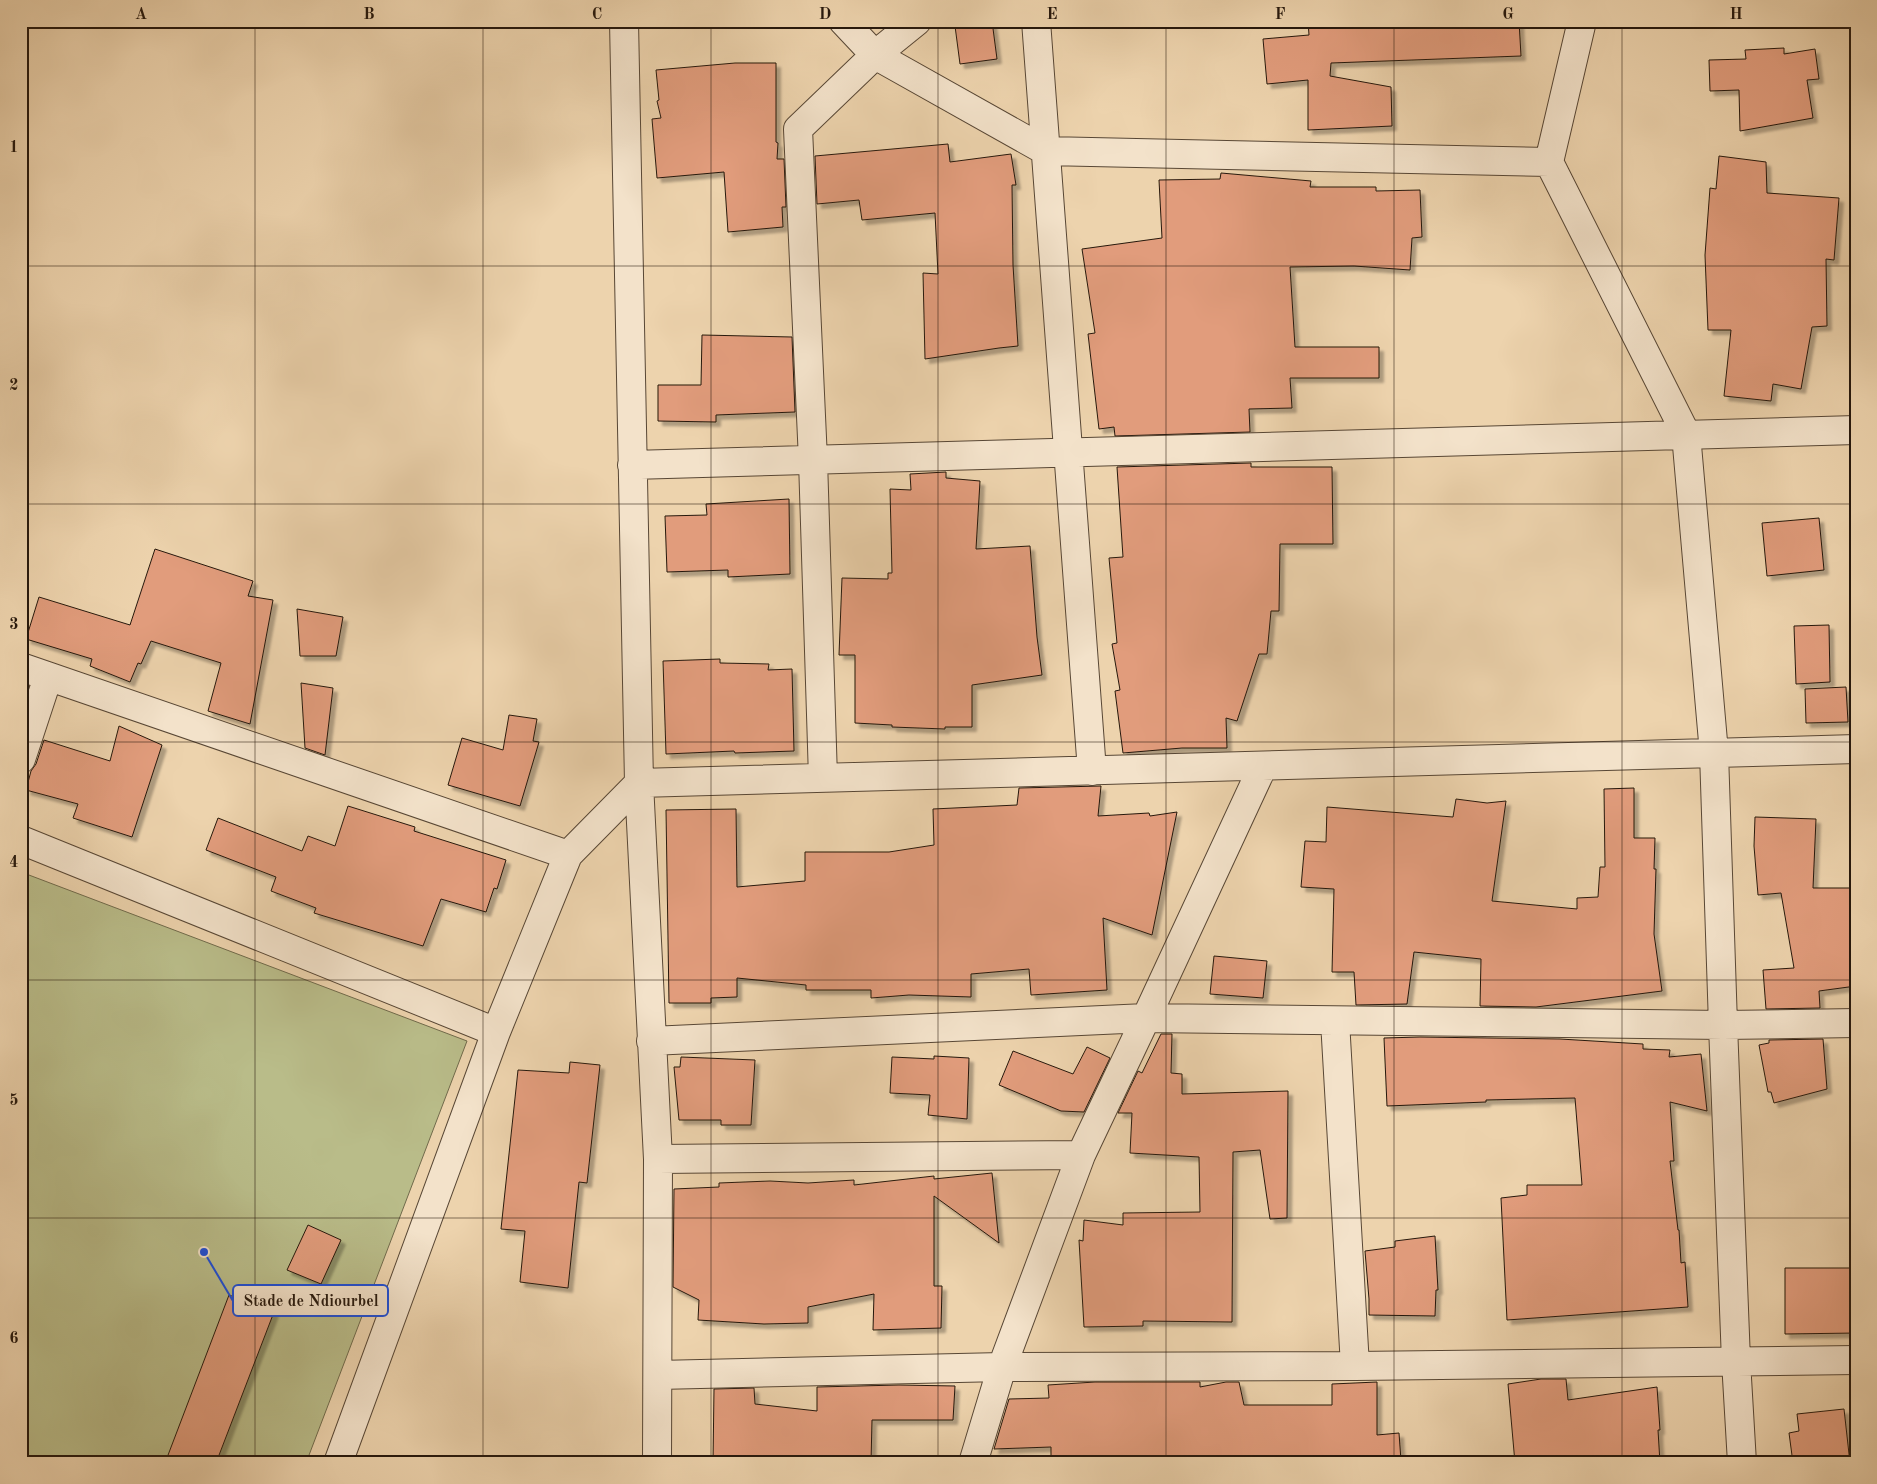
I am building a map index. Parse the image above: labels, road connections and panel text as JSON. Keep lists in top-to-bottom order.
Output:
{
  "places": ["Stade de Ndiourbel"],
  "grid": {
    "columns": [
      "A",
      "B",
      "C",
      "D",
      "E",
      "F",
      "G",
      "H"
    ],
    "rows": [
      "1",
      "2",
      "3",
      "4",
      "5",
      "6"
    ]
  }
}
